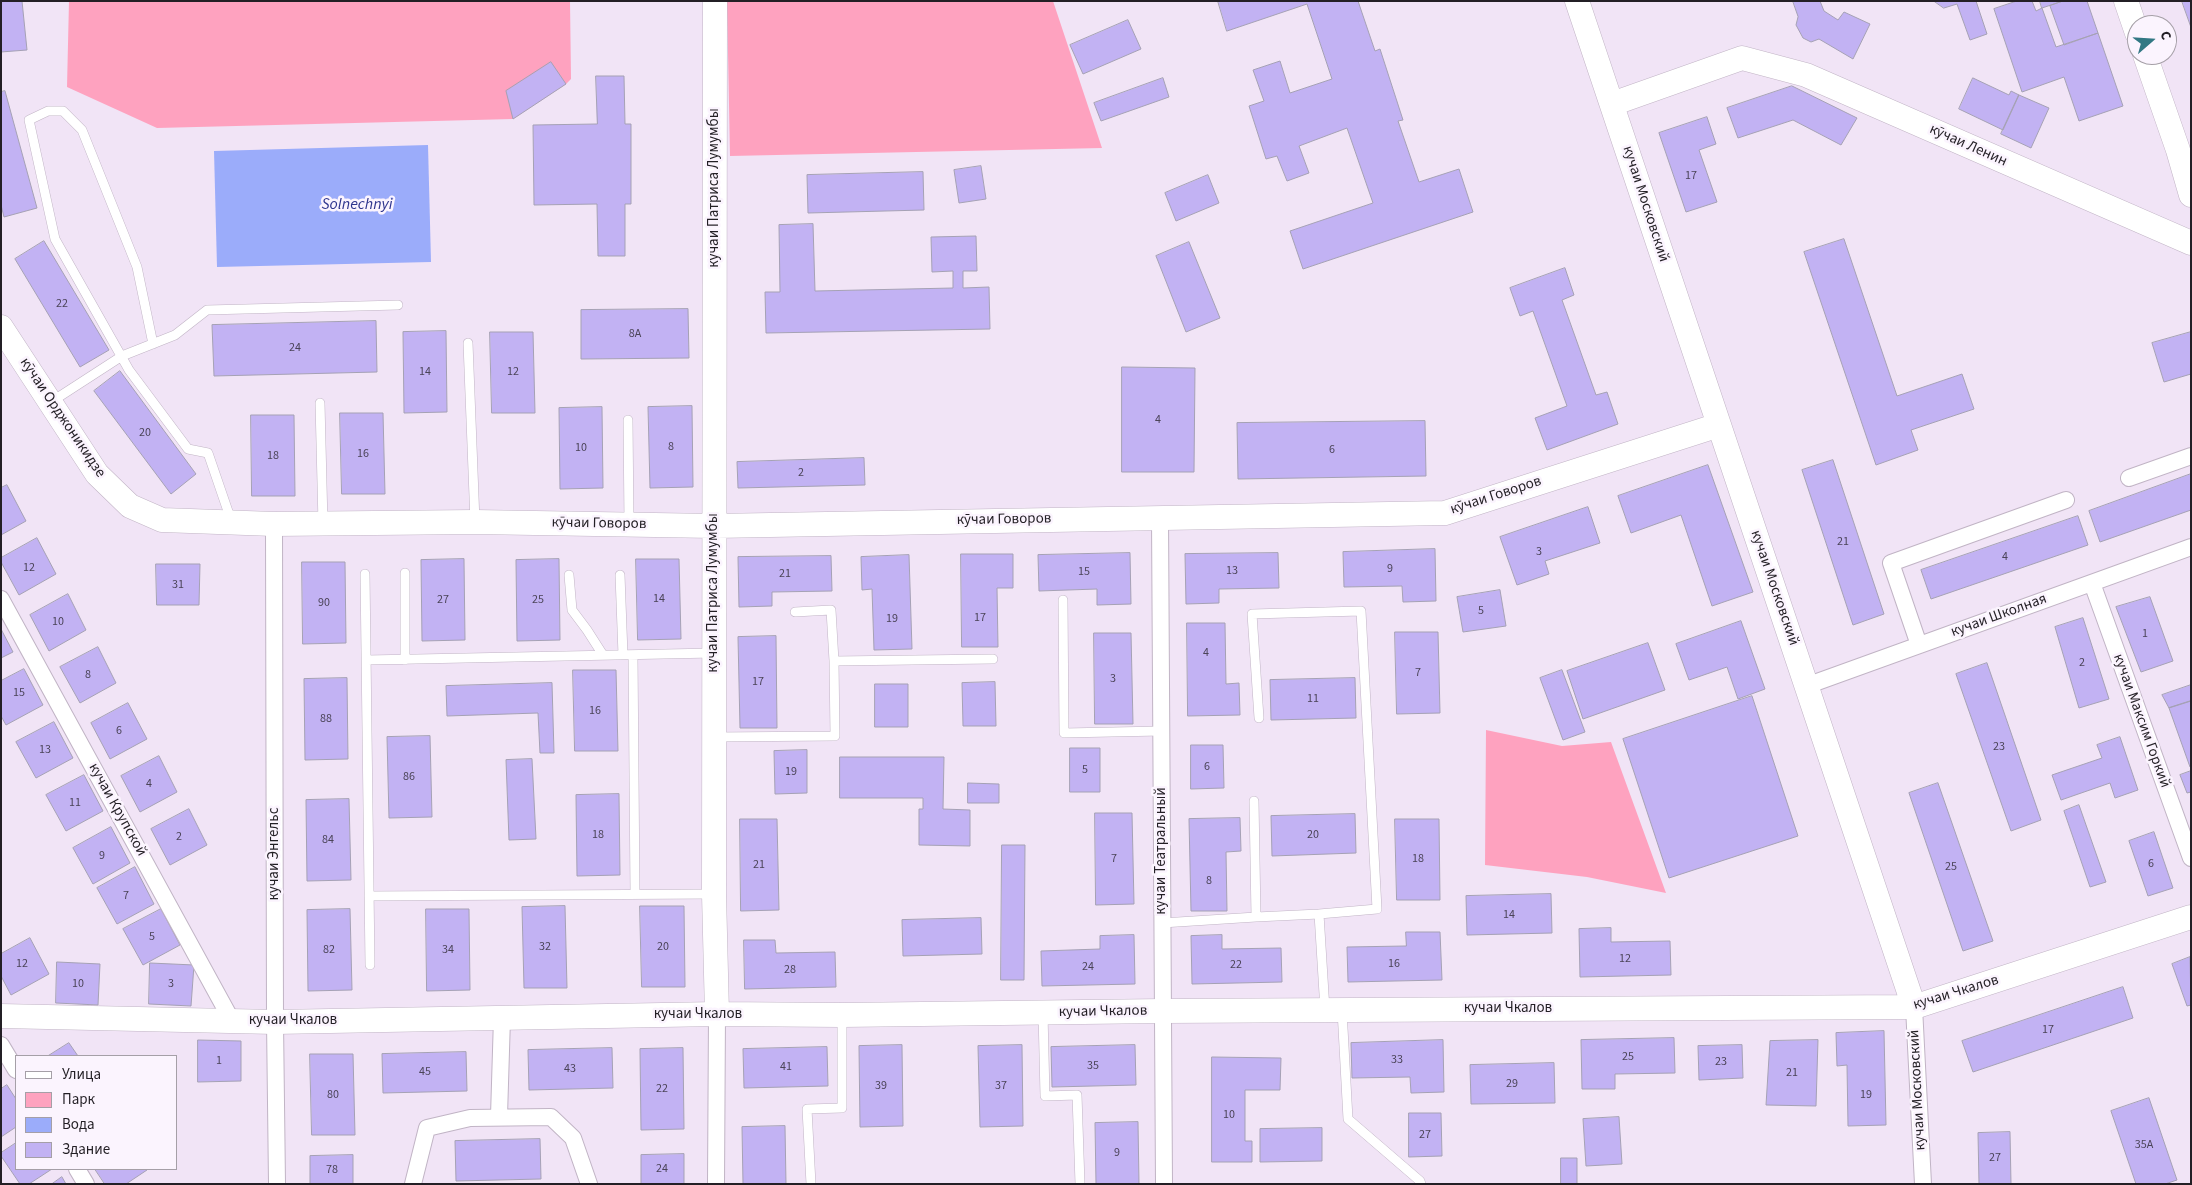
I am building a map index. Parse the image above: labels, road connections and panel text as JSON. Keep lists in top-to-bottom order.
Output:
{
  "streets": {
    "street": [
      "кӯчаи Ленин",
      "кучаи Патриса Лумумбы",
      "кучаи Московский",
      "кӯчаи Орджоникидзе",
      "кӯчаи Говоров",
      "кучаи Школная",
      "кучаи Максим Горкий",
      "кучаи Крупской",
      "кучаи Театральный",
      "кучаи Энгельс",
      "кучаи Чкалов"
    ]
  },
  "crossings": [
    ["кӯчаи Ленин", "кучаи Московский"],
    ["кучаи Патриса Лумумбы", "кӯчаи Говоров"],
    ["кучаи Патриса Лумумбы", "кучаи Чкалов"],
    ["кучаи Московский", "кӯчаи Говоров"],
    ["кучаи Московский", "кучаи Школная"],
    ["кучаи Московский", "кучаи Чкалов"],
    ["кӯчаи Орджоникидзе", "кӯчаи Говоров"],
    ["кӯчаи Орджоникидзе", "кучаи Энгельс"],
    ["кӯчаи Говоров", "кучаи Театральный"],
    ["кӯчаи Говоров", "кучаи Энгельс"],
    ["кучаи Школная", "кучаи Максим Горкий"],
    ["кучаи Крупской", "кучаи Чкалов"],
    ["кучаи Театральный", "кучаи Чкалов"],
    ["кучаи Энгельс", "кучаи Чкалов"]
  ],
  "water": ["Solnechnyi"],
  "house_numbers": [
    "17",
    "22",
    "8А",
    "24",
    "14",
    "12",
    "4",
    "20",
    "8",
    "10",
    "6",
    "16",
    "18",
    "2",
    "21",
    "3",
    "4",
    "12",
    "9",
    "13",
    "15",
    "21",
    "31",
    "14",
    "27",
    "25",
    "90",
    "5",
    "17",
    "19",
    "10",
    "1",
    "4",
    "2",
    "7",
    "8",
    "3",
    "17",
    "15",
    "11",
    "16",
    "88",
    "6",
    "23",
    "13",
    "6",
    "5",
    "19",
    "86",
    "4",
    "11",
    "18",
    "20",
    "2",
    "84",
    "9",
    "7",
    "18",
    "6",
    "21",
    "25",
    "8",
    "7",
    "14",
    "5",
    "32",
    "20",
    "82",
    "34",
    "12",
    "12",
    "16",
    "22",
    "24",
    "28",
    "10",
    "3",
    "17",
    "25",
    "33",
    "1",
    "23",
    "35",
    "41",
    "43",
    "45",
    "21",
    "29",
    "39",
    "37",
    "22",
    "80",
    "19",
    "10",
    "27",
    "35А",
    "9",
    "27",
    "24",
    "78"
  ],
  "legend": [
    "Улица",
    "Парк",
    "Вода",
    "Здание"
  ],
  "north": "right"
}
